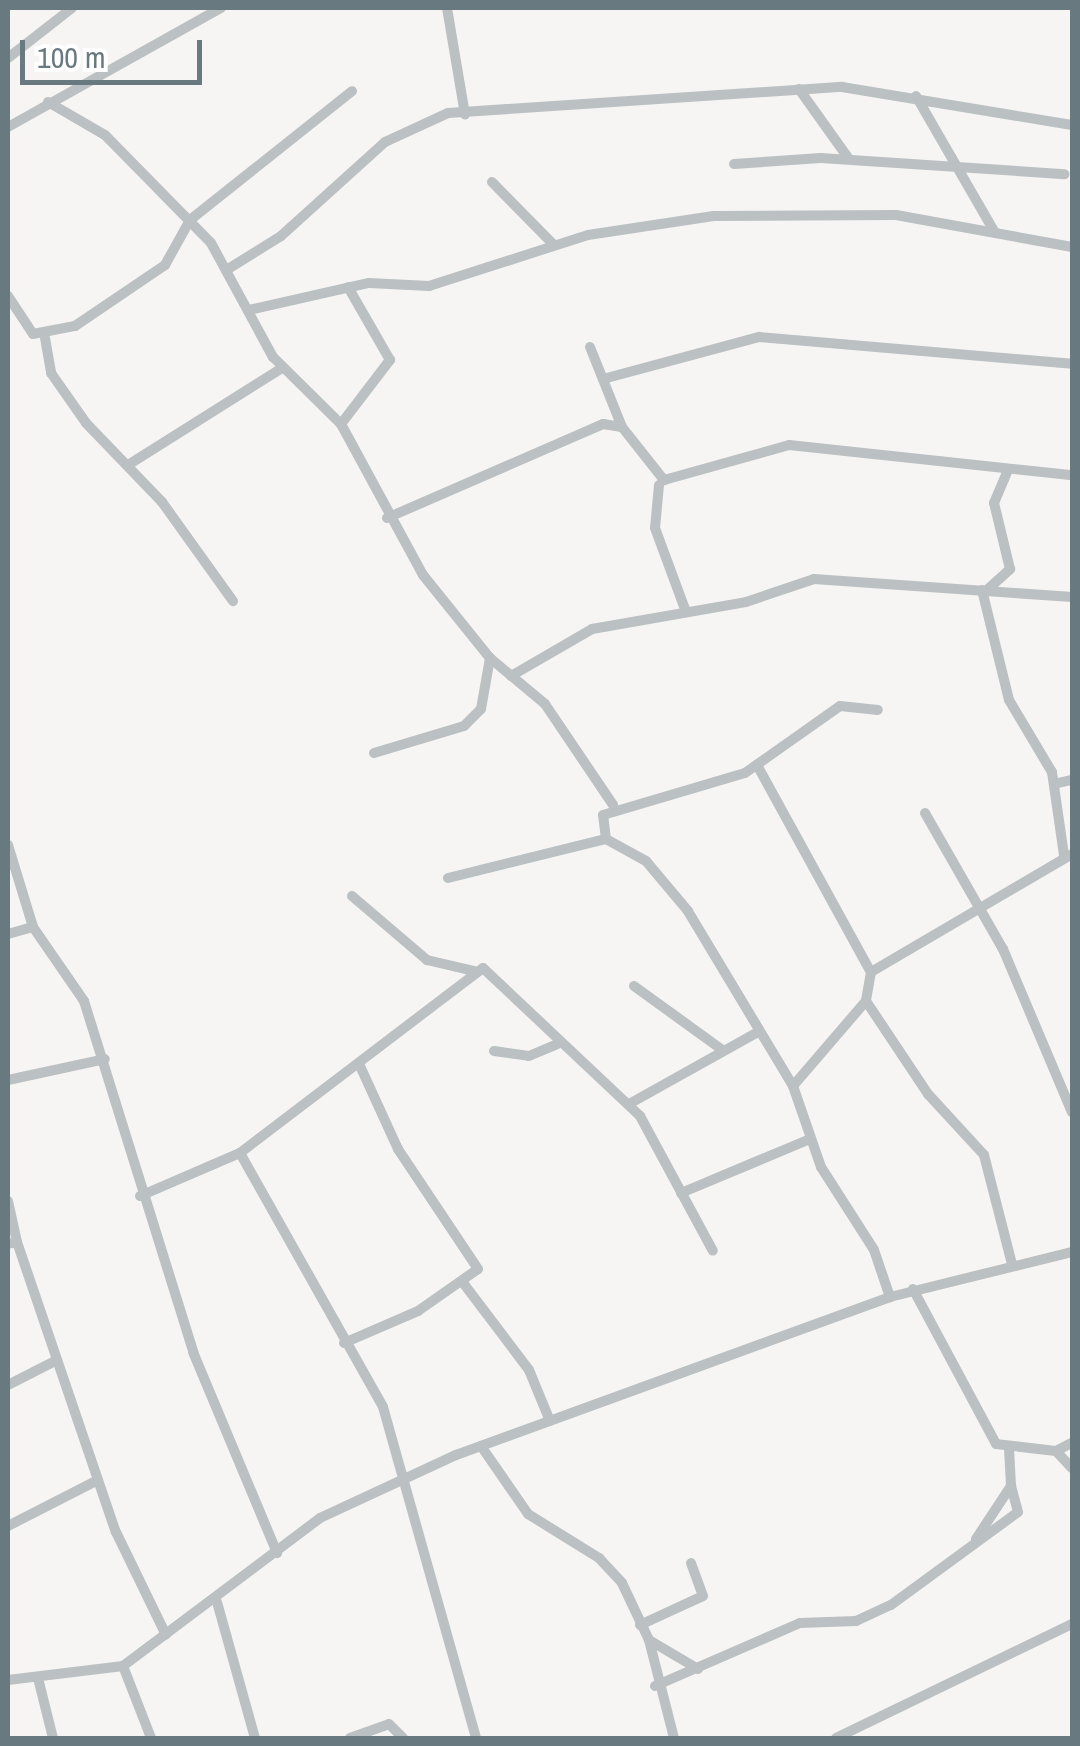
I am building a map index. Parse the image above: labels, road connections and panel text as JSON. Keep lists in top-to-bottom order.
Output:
{
  "scale_bar": "100 m"
}
